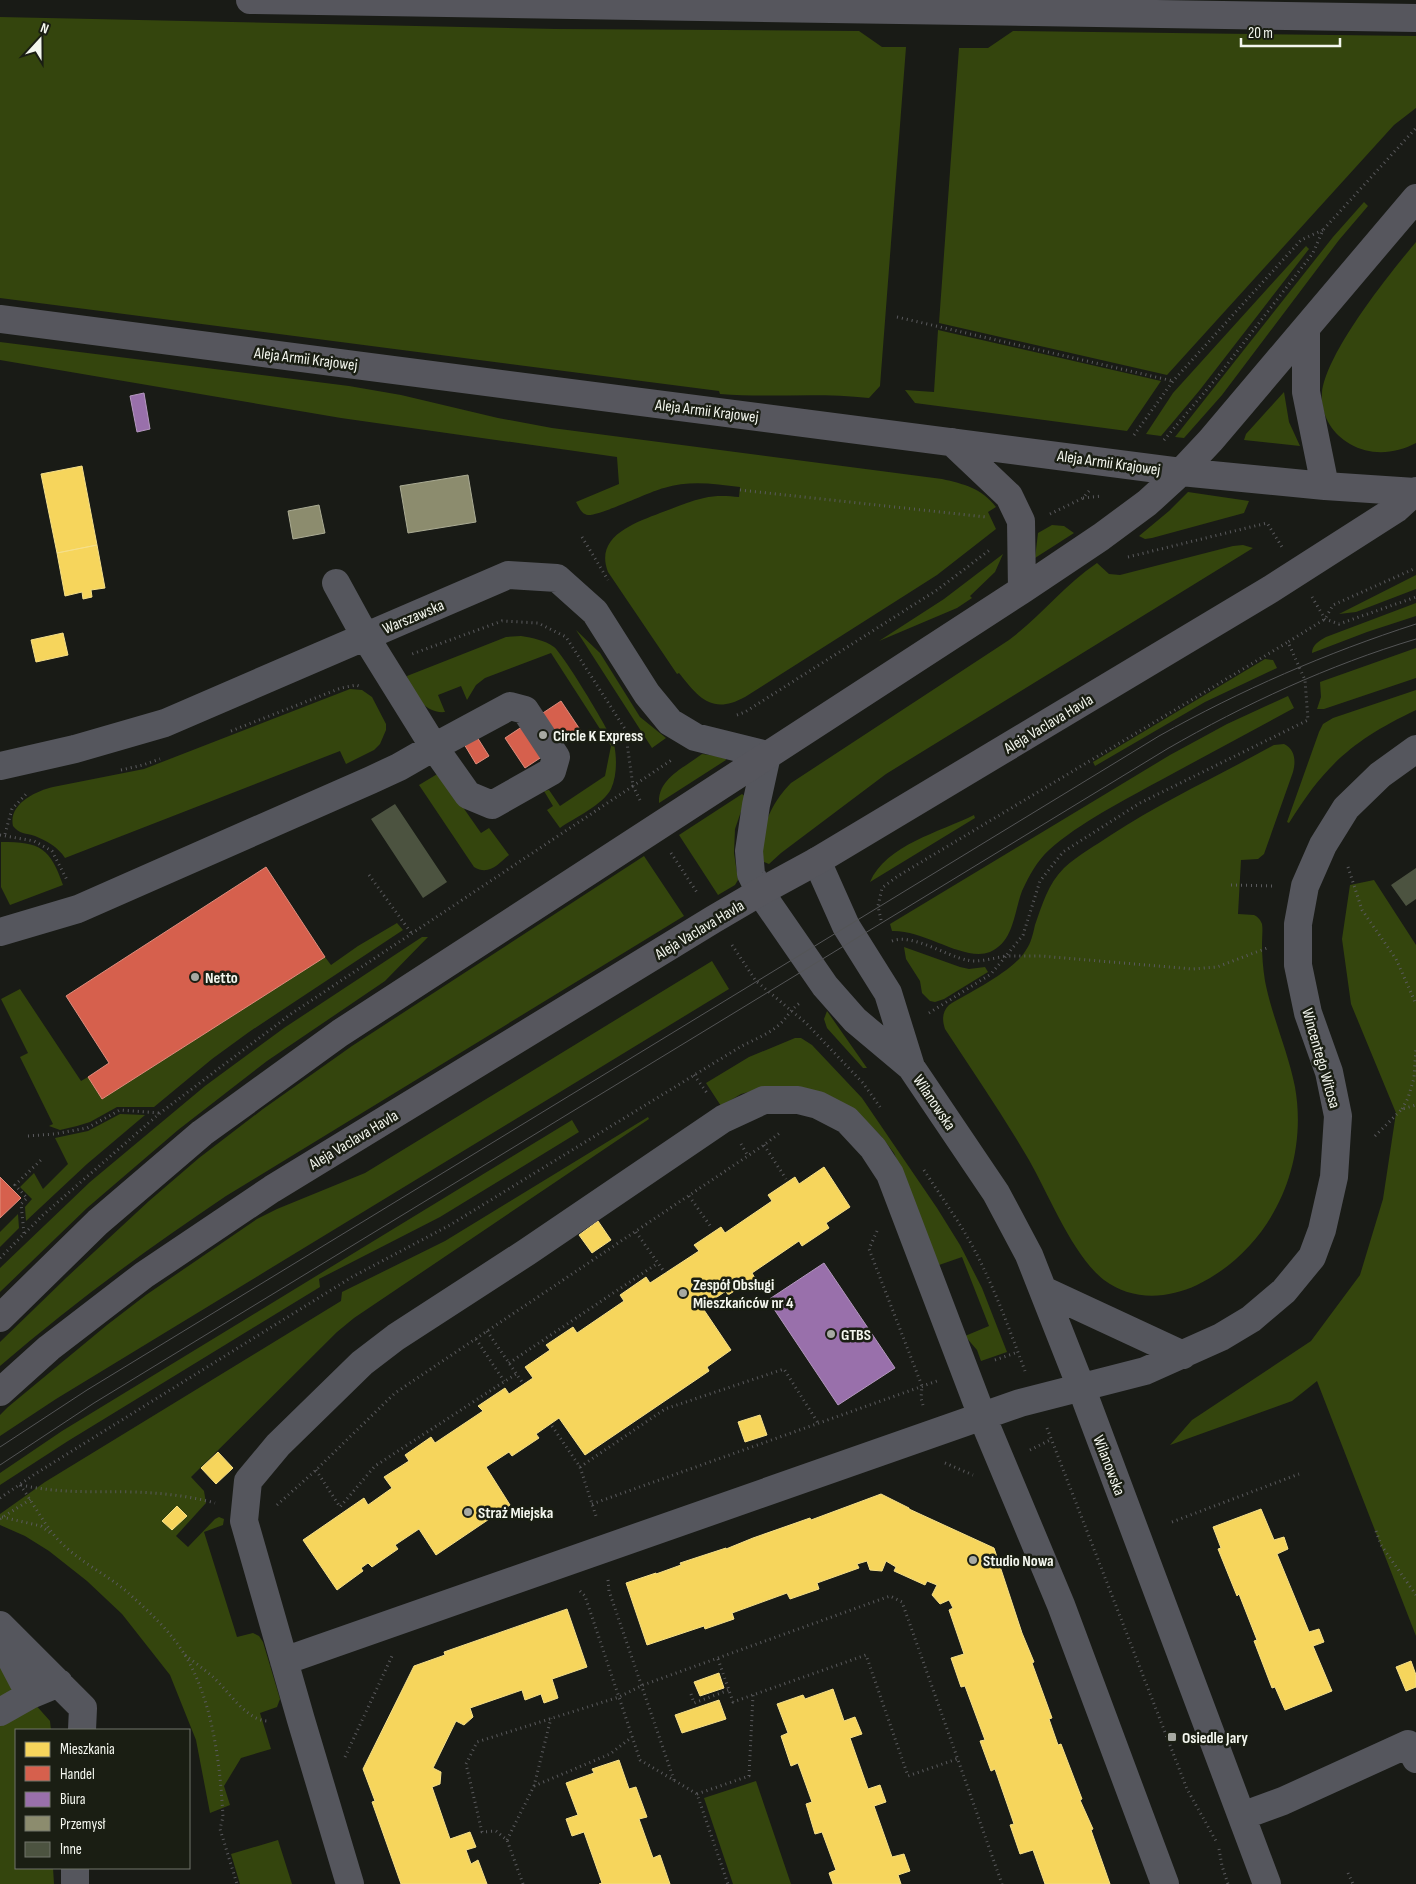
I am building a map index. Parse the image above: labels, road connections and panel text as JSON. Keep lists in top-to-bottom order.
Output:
{
  "streets": {
    "main road": ["Aleja Armii Krajowej", "Aleja Vaclava Havla"],
    "street": ["Warszawska", "Wincentego Witosa", "Wilanowska"]
  },
  "crossings": [
    ["Aleja Armii Krajowej", "Aleja Vaclava Havla"],
    ["Warszawska", "Wilanowska"],
    ["Aleja Vaclava Havla", "Wilanowska"],
    ["Wincentego Witosa", "Wilanowska"]
  ],
  "places": {
    "other": [
      "Circle K Express",
      "Netto",
      "Zespół Obsługi Mieszkańców nr 4",
      "GTBS",
      "Straż Miejska",
      "Studio Nowa"
    ],
    "transit": ["Osiedle Jary"]
  },
  "legend": [
    "Mieszkania",
    "Handel",
    "Biura",
    "Przemysł",
    "Inne"
  ],
  "scale_bar": "20 m",
  "north": "top"
}
